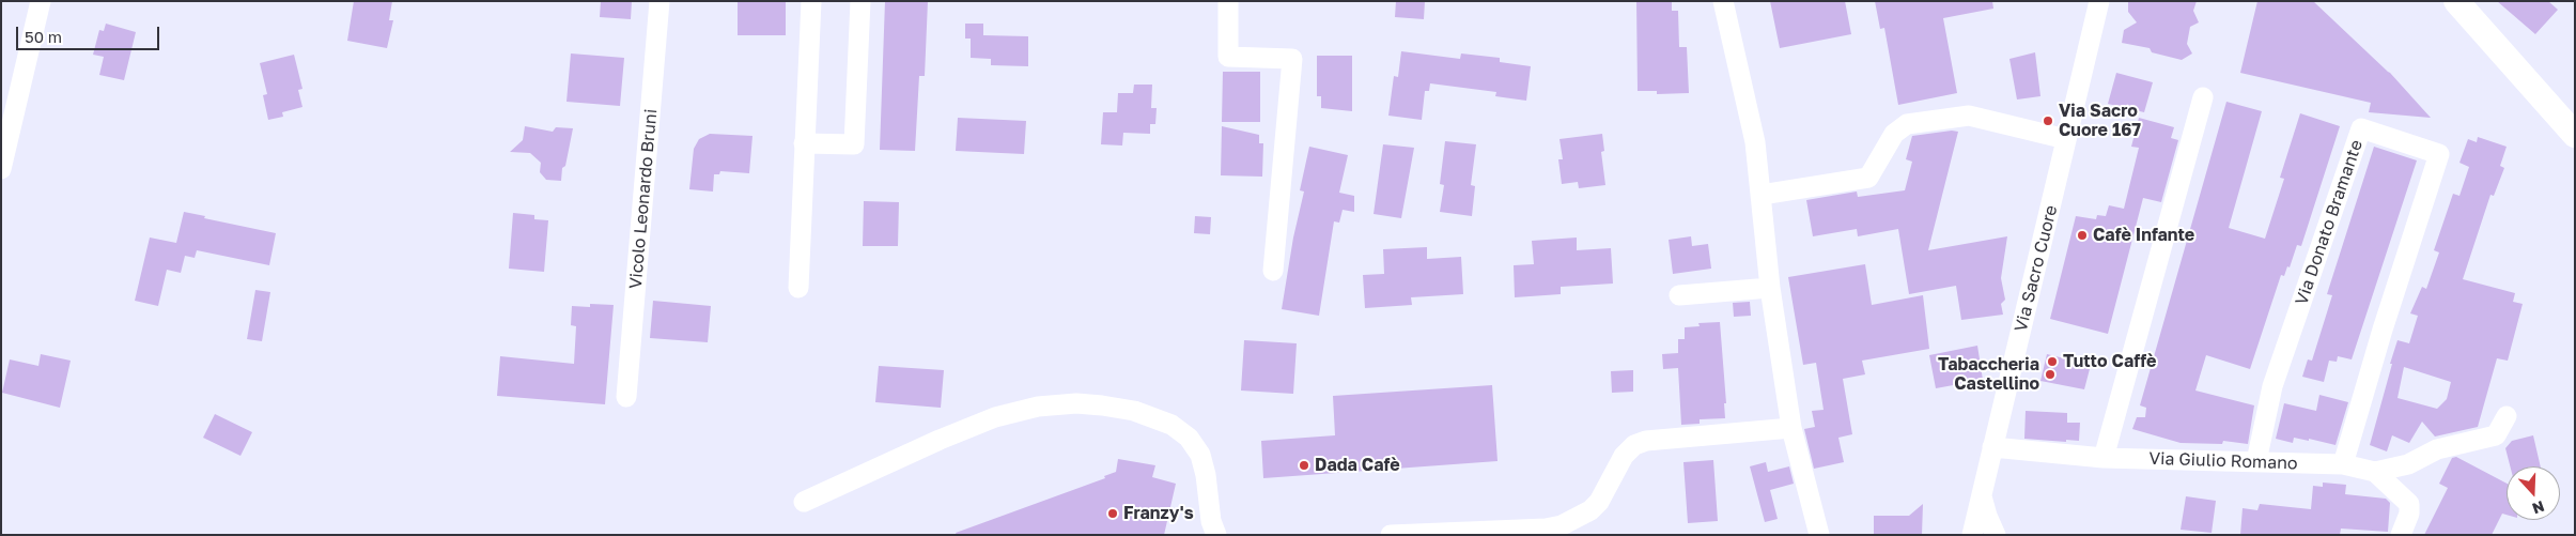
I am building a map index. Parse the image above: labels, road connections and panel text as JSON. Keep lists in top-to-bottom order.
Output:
{
  "streets": {
    "street": [
      "Vicolo Leonardo Bruni",
      "Via Donato Bramante",
      "Via Sacro Cuore",
      "Via Giulio Romano"
    ]
  },
  "crossings": [
    ["Via Donato Bramante", "Via Giulio Romano"],
    ["Via Sacro Cuore", "Via Giulio Romano"]
  ],
  "places": [
    "Via Sacro Cuore 167",
    "Cafè Infante",
    "Tutto Caffè",
    "Tabaccheria Castellino",
    "Dada Cafè",
    "Franzy's"
  ],
  "scale_bar": "50 m",
  "north": "bottom"
}
